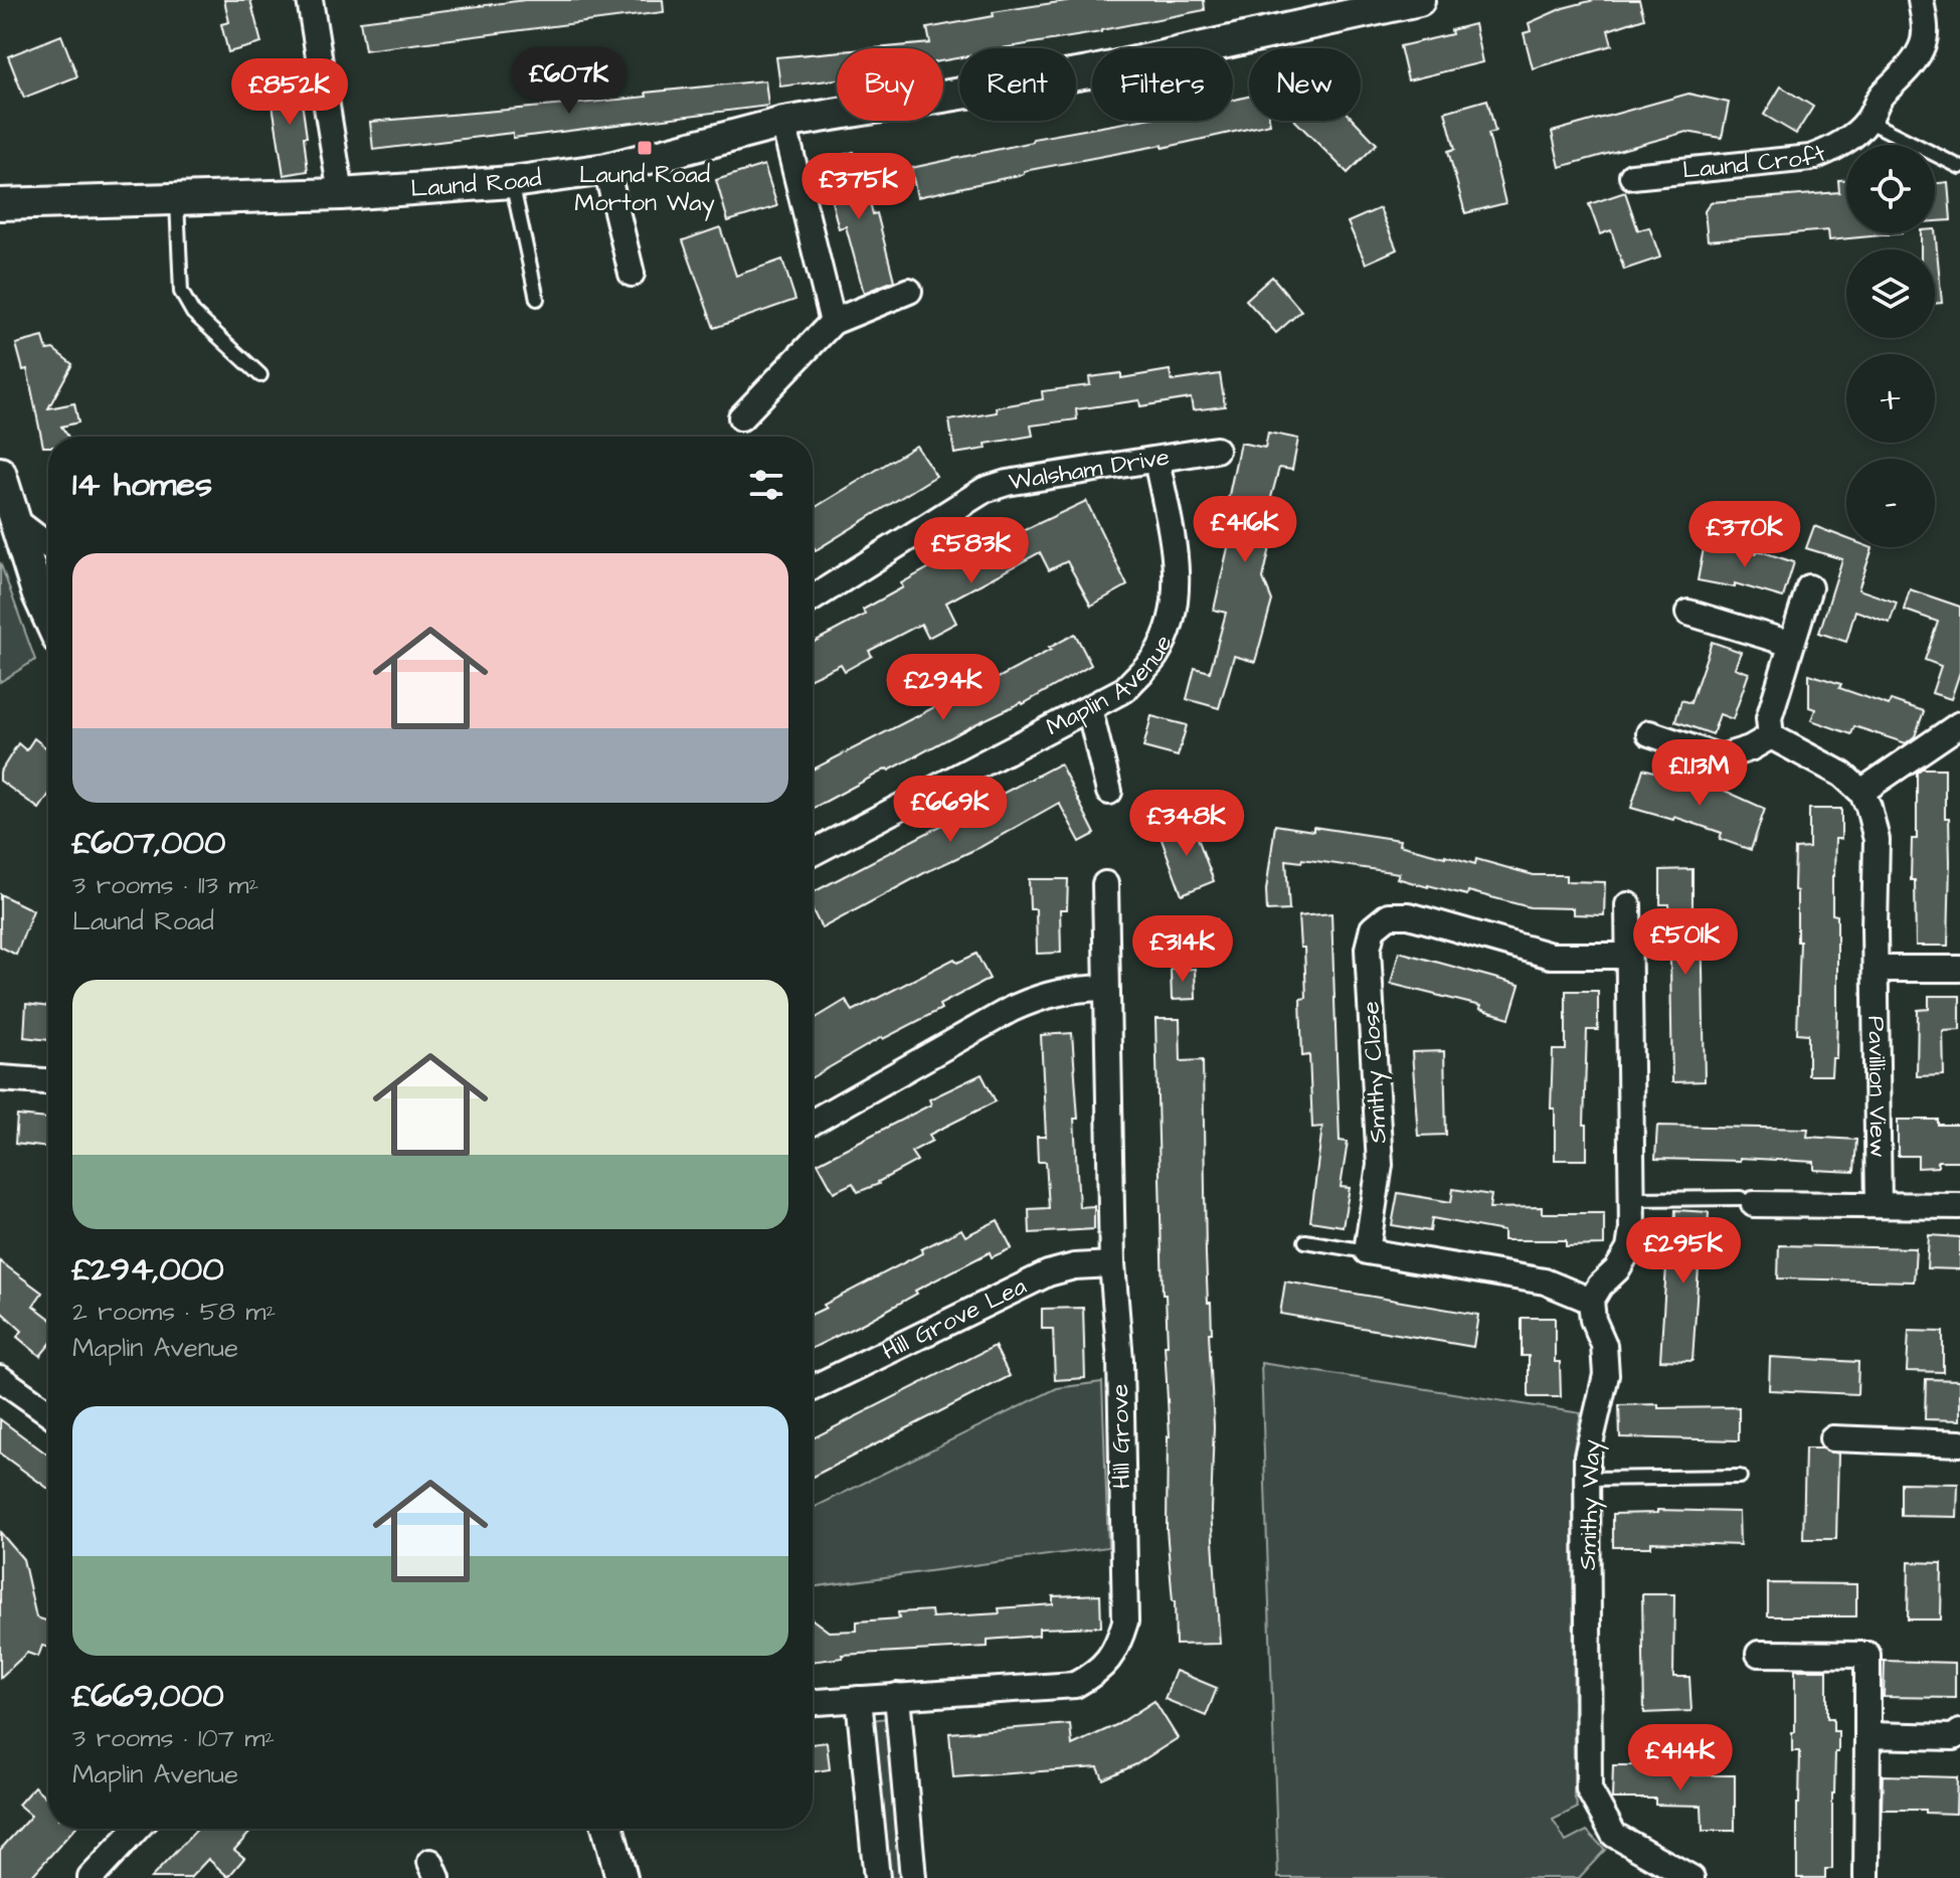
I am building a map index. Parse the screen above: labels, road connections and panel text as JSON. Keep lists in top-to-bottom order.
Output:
{
  "streets": {
    "street": [
      "Laund Croft",
      "Laund Road",
      "Walsham Drive",
      "Maplin Avenue",
      "Smithy Close",
      "Pavillion View",
      "Hill Grove Lea",
      "Hill Grove",
      "Smithy Way"
    ]
  },
  "crossings": [
    ["Walsham Drive", "Maplin Avenue"],
    ["Hill Grove Lea", "Hill Grove"]
  ],
  "places": {
    "transit": ["Laund Road Morton Way"]
  },
  "page": {
    "price": [
      "£607K",
      "£852K",
      "£375K",
      "£416K",
      "£370K",
      "£583K",
      "£294K",
      "£1.13M",
      "£669K",
      "£348K",
      "£501K",
      "£314K",
      "£295K",
      "£414K"
    ],
    "chip": [
      "Buy",
      "Rent",
      "Filters",
      "New"
    ],
    "map_buttons": ["+", "−"],
    "heading": "14 homes",
    "list": [
      {
        "name": "£607,000",
        "note": "3 rooms · 113 m² · Laund Road"
      },
      {
        "name": "£294,000",
        "note": "2 rooms · 58 m² · Maplin Avenue"
      },
      {
        "name": "£669,000",
        "note": "3 rooms · 107 m² · Maplin Avenue"
      }
    ]
  }
}
